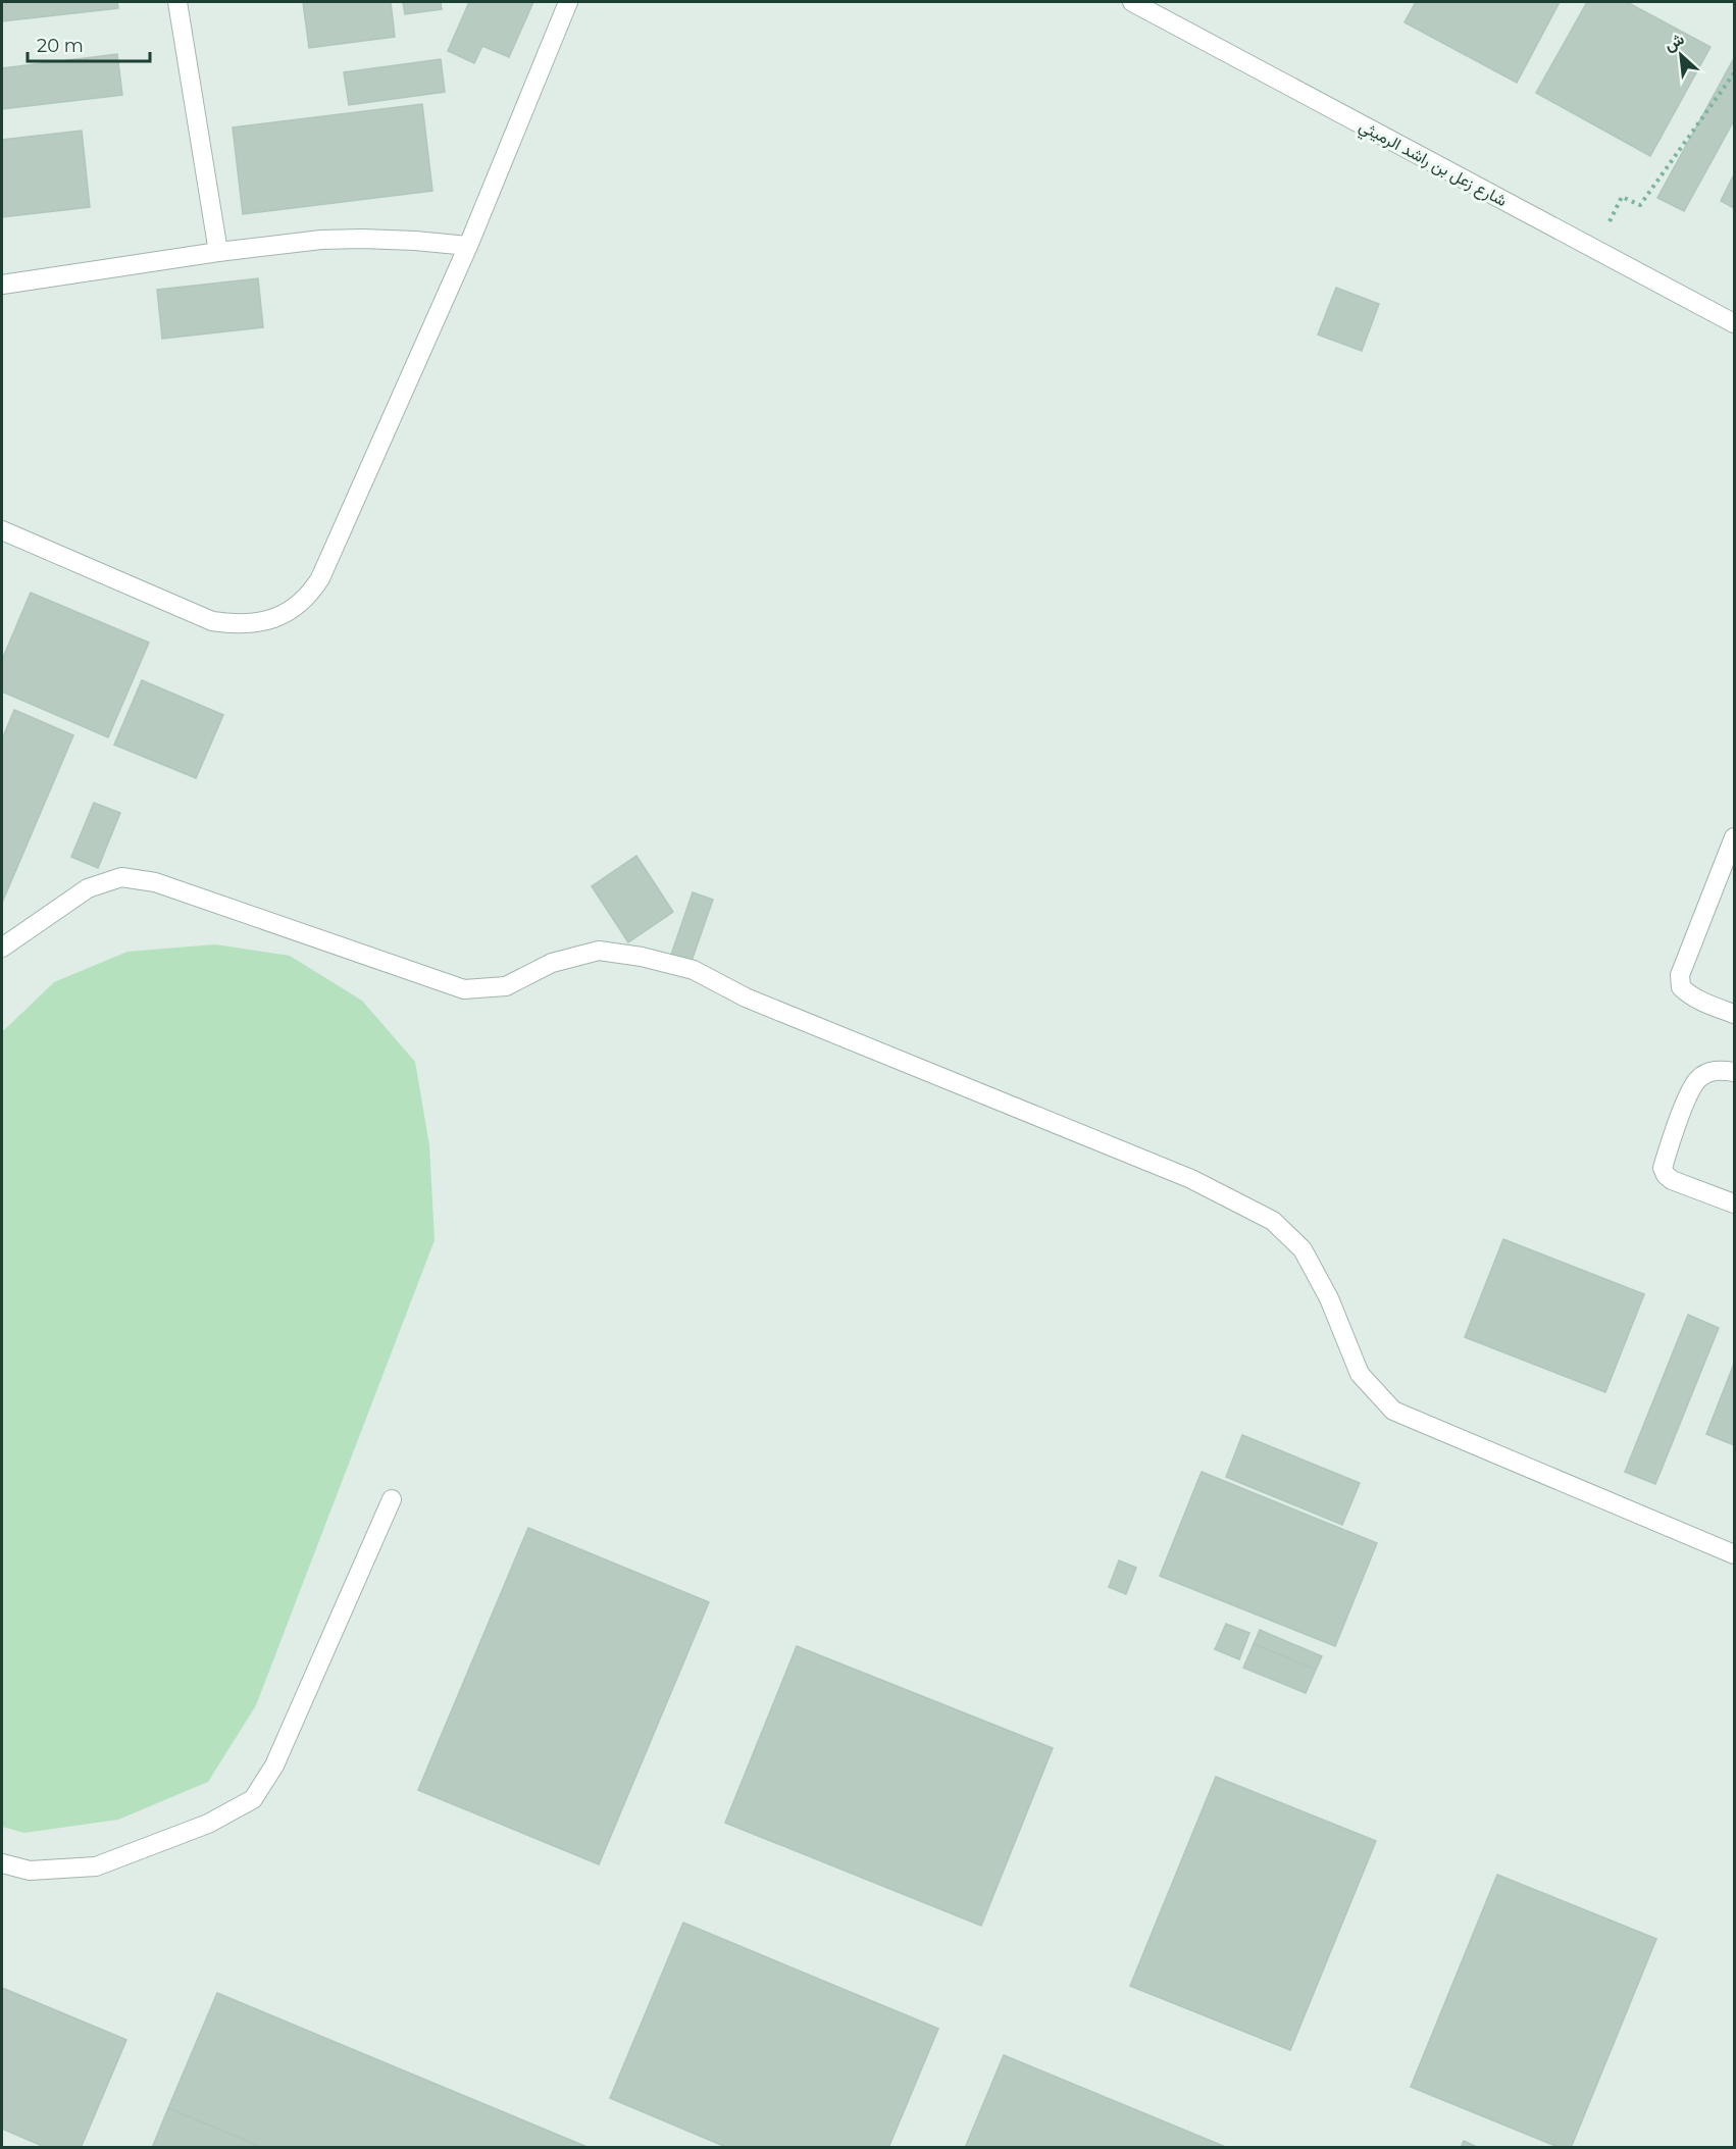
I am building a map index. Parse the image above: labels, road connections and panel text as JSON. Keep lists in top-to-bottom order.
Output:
{
  "streets": {
    "street": ["شارع زعل بن راشد الرميثي"]
  },
  "scale_bar": "20 m",
  "north": "top left"
}
